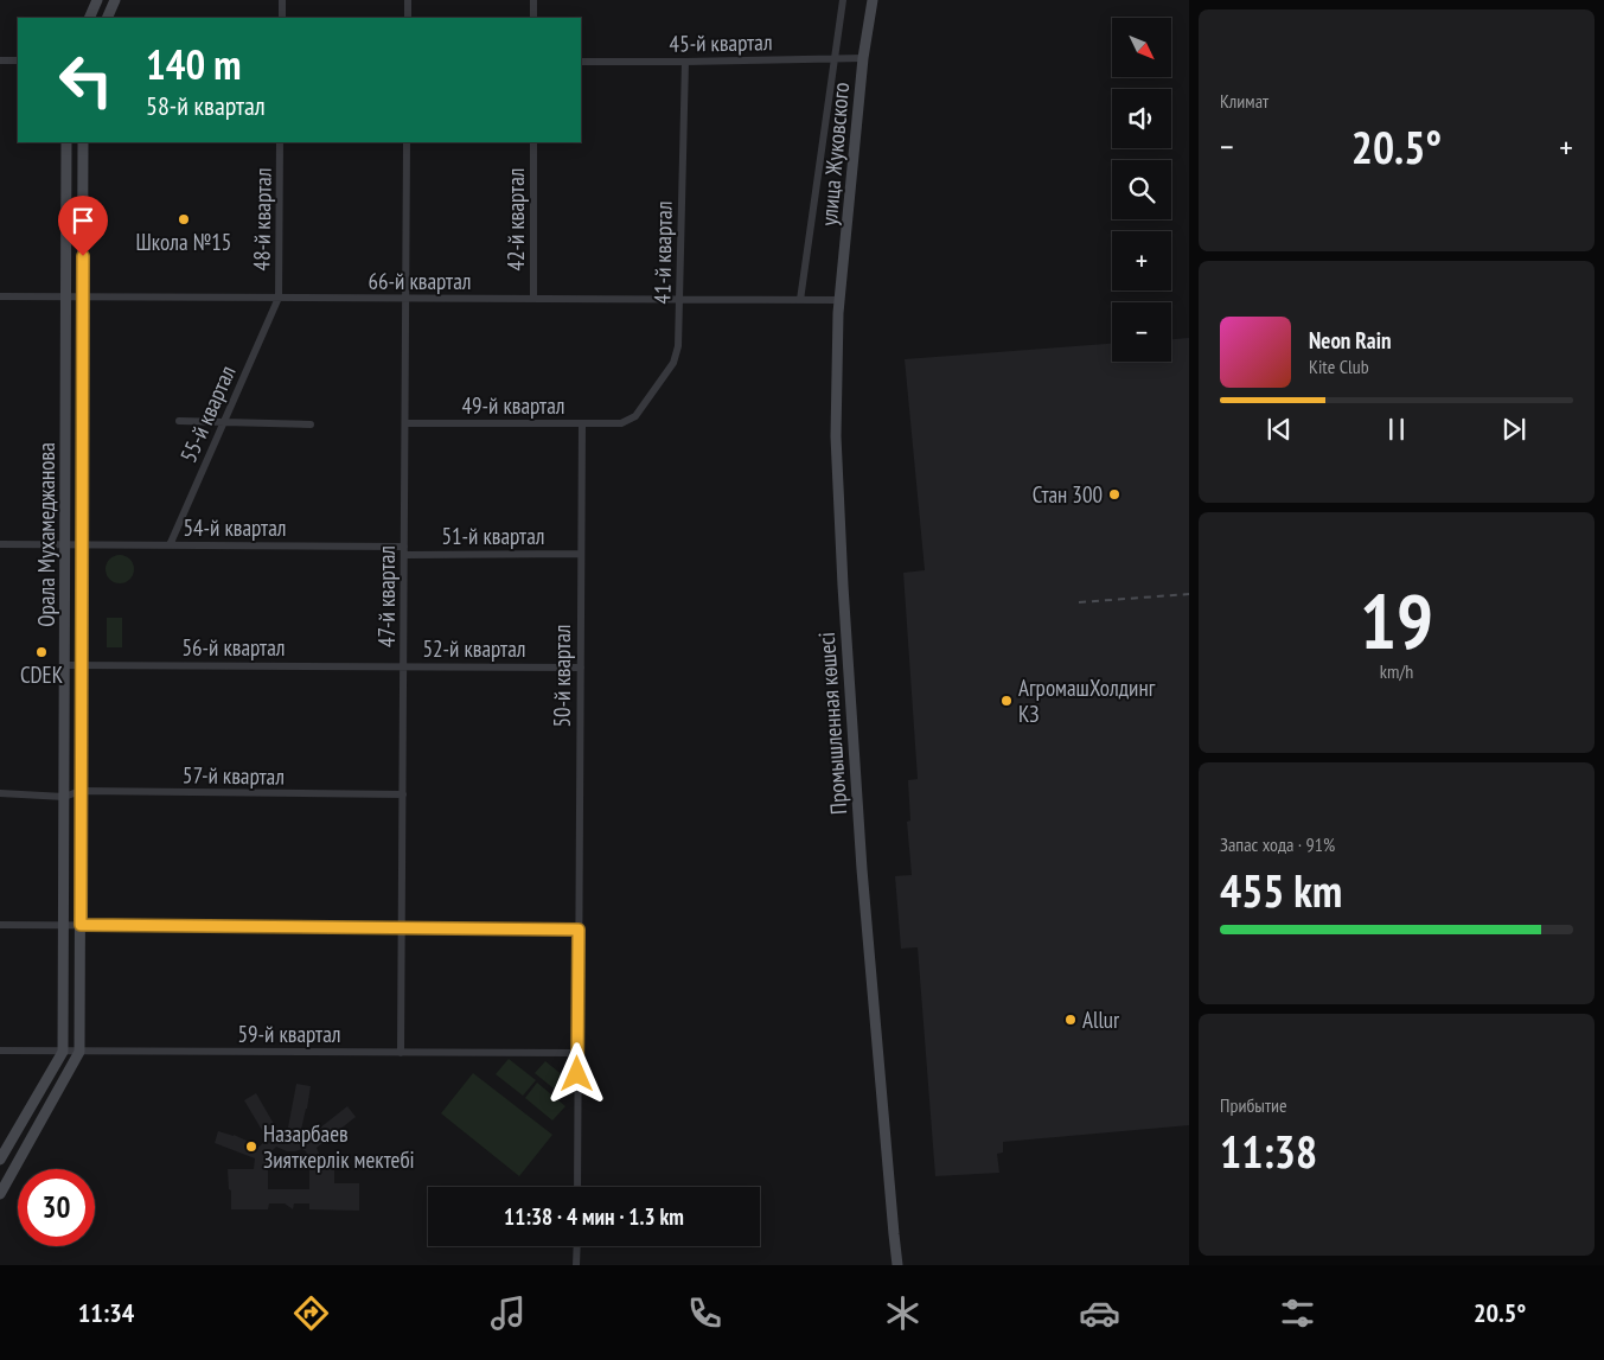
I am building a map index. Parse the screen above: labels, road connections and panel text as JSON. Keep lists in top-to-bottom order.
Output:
{
  "streets": {
    "street": [
      "45-й квартал",
      "улица Жуковского",
      "48-й квартал",
      "42-й квартал",
      "41-й квартал",
      "66-й квартал",
      "49-й квартал",
      "55-й квартал",
      "54-й квартал",
      "Орала Мухамеджанова",
      "51-й квартал",
      "47-й квартал",
      "56-й квартал",
      "52-й квартал",
      "50-й квартал",
      "Промышленная көшесі",
      "57-й квартал",
      "59-й квартал"
    ]
  },
  "crossings": [
    ["45-й квартал", "улица Жуковского"],
    ["45-й квартал", "41-й квартал"],
    ["улица Жуковского", "66-й квартал"],
    ["улица Жуковского", "Промышленная көшесі"],
    ["48-й квартал", "66-й квартал"],
    ["48-й квартал", "55-й квартал"],
    ["42-й квартал", "66-й квартал"],
    ["41-й квартал", "66-й квартал"],
    ["41-й квартал", "49-й квартал"],
    ["66-й квартал", "55-й квартал"],
    ["66-й квартал", "Орала Мухамеджанова"],
    ["66-й квартал", "47-й квартал"],
    ["49-й квартал", "47-й квартал"],
    ["49-й квартал", "50-й квартал"],
    ["55-й квартал", "54-й квартал"],
    ["54-й квартал", "Орала Мухамеджанова"],
    ["54-й квартал", "51-й квартал"],
    ["54-й квартал", "47-й квартал"],
    ["Орала Мухамеджанова", "56-й квартал"],
    ["Орала Мухамеджанова", "57-й квартал"],
    ["Орала Мухамеджанова", "59-й квартал"],
    ["51-й квартал", "47-й квартал"],
    ["51-й квартал", "50-й квартал"],
    ["47-й квартал", "56-й квартал"],
    ["47-й квартал", "52-й квартал"],
    ["47-й квартал", "57-й квартал"],
    ["47-й квартал", "59-й квартал"],
    ["56-й квартал", "52-й квартал"],
    ["52-й квартал", "50-й квартал"],
    ["50-й квартал", "59-й квартал"]
  ],
  "places": [
    "Школа №15",
    "Стан 300",
    "CDEK",
    "АгромашХолдинг КЗ",
    "Allur",
    "Назарбаев Зияткерлік мектебі"
  ],
  "north": "bottom right",
  "page": {
    "tile": [
      "Климат",
      ["19", "km/h"],
      ["Запас хода · 91%", "455 km"],
      ["Прибытие", "11:38"]
    ],
    "map_buttons": ["+", "−"],
    "turn": ["140 m", "58-й квартал"],
    "heat": ["−", "20.5°", "+"],
    "song": ["Neon Rain", "Kite Club"],
    "limit": "30",
    "trip": "11:38 · 4 мин · 1.3 km",
    "tabs": ["11:34", "20.5°"]
  }
}
